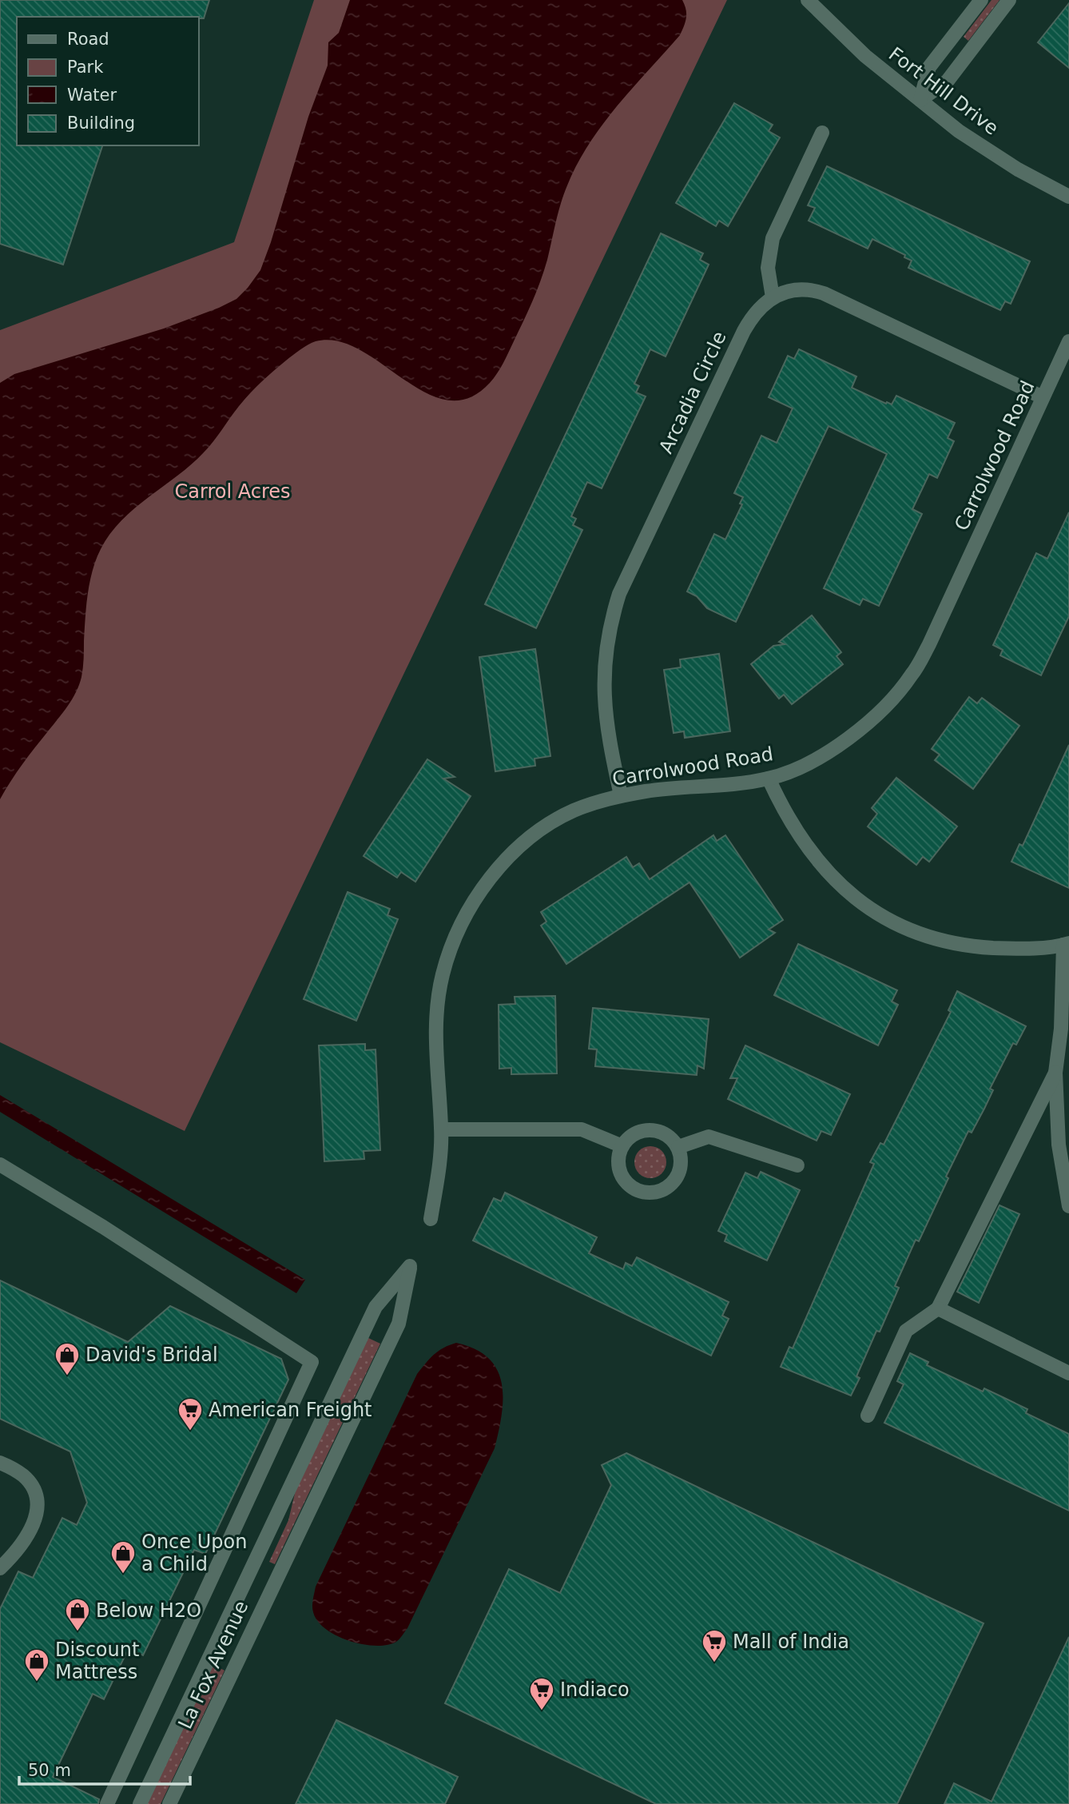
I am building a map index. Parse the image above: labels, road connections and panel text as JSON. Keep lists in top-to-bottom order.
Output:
{
  "streets": {
    "street": [
      "Fort Hill Drive",
      "Arcadia Circle",
      "Carrolwood Road",
      "La Fox Avenue"
    ]
  },
  "crossings": [
    ["Arcadia Circle", "Carrolwood Road"]
  ],
  "parks": ["Carrol Acres"],
  "places": {
    "shop": [
      "David's Bridal",
      "Once Upon a Child",
      "Below H2O",
      "Discount Mattress"
    ],
    "supermarket": ["American Freight", "Mall of India", "Indiaco"]
  },
  "legend": [
    "Road",
    "Park",
    "Water",
    "Building"
  ],
  "scale_bar": "50 m"
}
